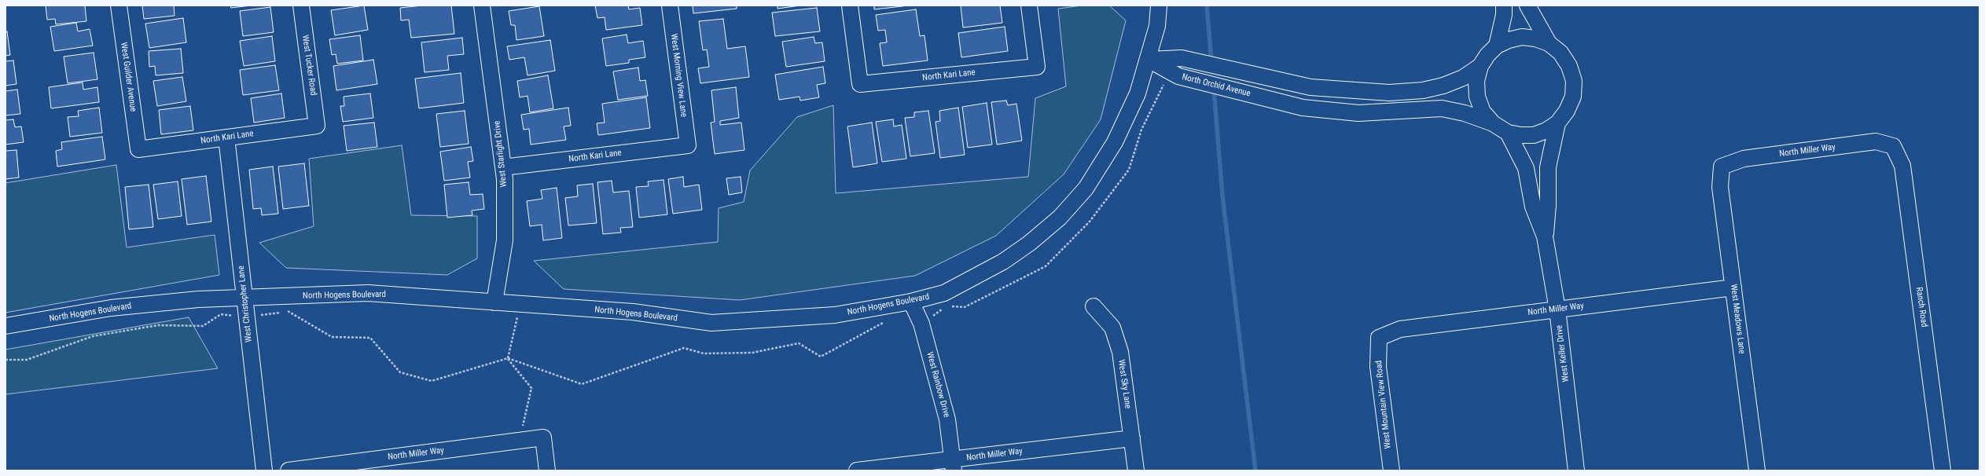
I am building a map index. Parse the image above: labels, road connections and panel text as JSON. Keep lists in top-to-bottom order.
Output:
{
  "streets": {
    "street": [
      "West Tucker Road",
      "West Morning View Lane",
      "North Kari Lane",
      "West Guilder Avenue",
      "North Orchid Avenue",
      "North Miller Way",
      "West Starlight Drive",
      "North Hogens Boulevard",
      "West Christopher Lane",
      "Ranch Road",
      "West Meadows Lane",
      "West Keller Drive",
      "West Sky Lane",
      "West Rainbow Drive",
      "West Mountain View Road"
    ]
  },
  "crossings": [
    ["West Tucker Road", "North Kari Lane"],
    ["West Morning View Lane", "North Kari Lane"],
    ["North Kari Lane", "West Guilder Avenue"],
    ["North Kari Lane", "West Starlight Drive"],
    ["North Kari Lane", "West Christopher Lane"],
    ["North Orchid Avenue", "North Hogens Boulevard"],
    ["North Orchid Avenue", "West Keller Drive"],
    ["North Miller Way", "Ranch Road"],
    ["North Miller Way", "West Meadows Lane"],
    ["North Miller Way", "West Keller Drive"],
    ["North Miller Way", "West Sky Lane"],
    ["North Miller Way", "West Rainbow Drive"],
    ["North Miller Way", "West Mountain View Road"],
    ["West Starlight Drive", "North Hogens Boulevard"],
    ["North Hogens Boulevard", "West Christopher Lane"],
    ["North Hogens Boulevard", "West Rainbow Drive"]
  ]
}
